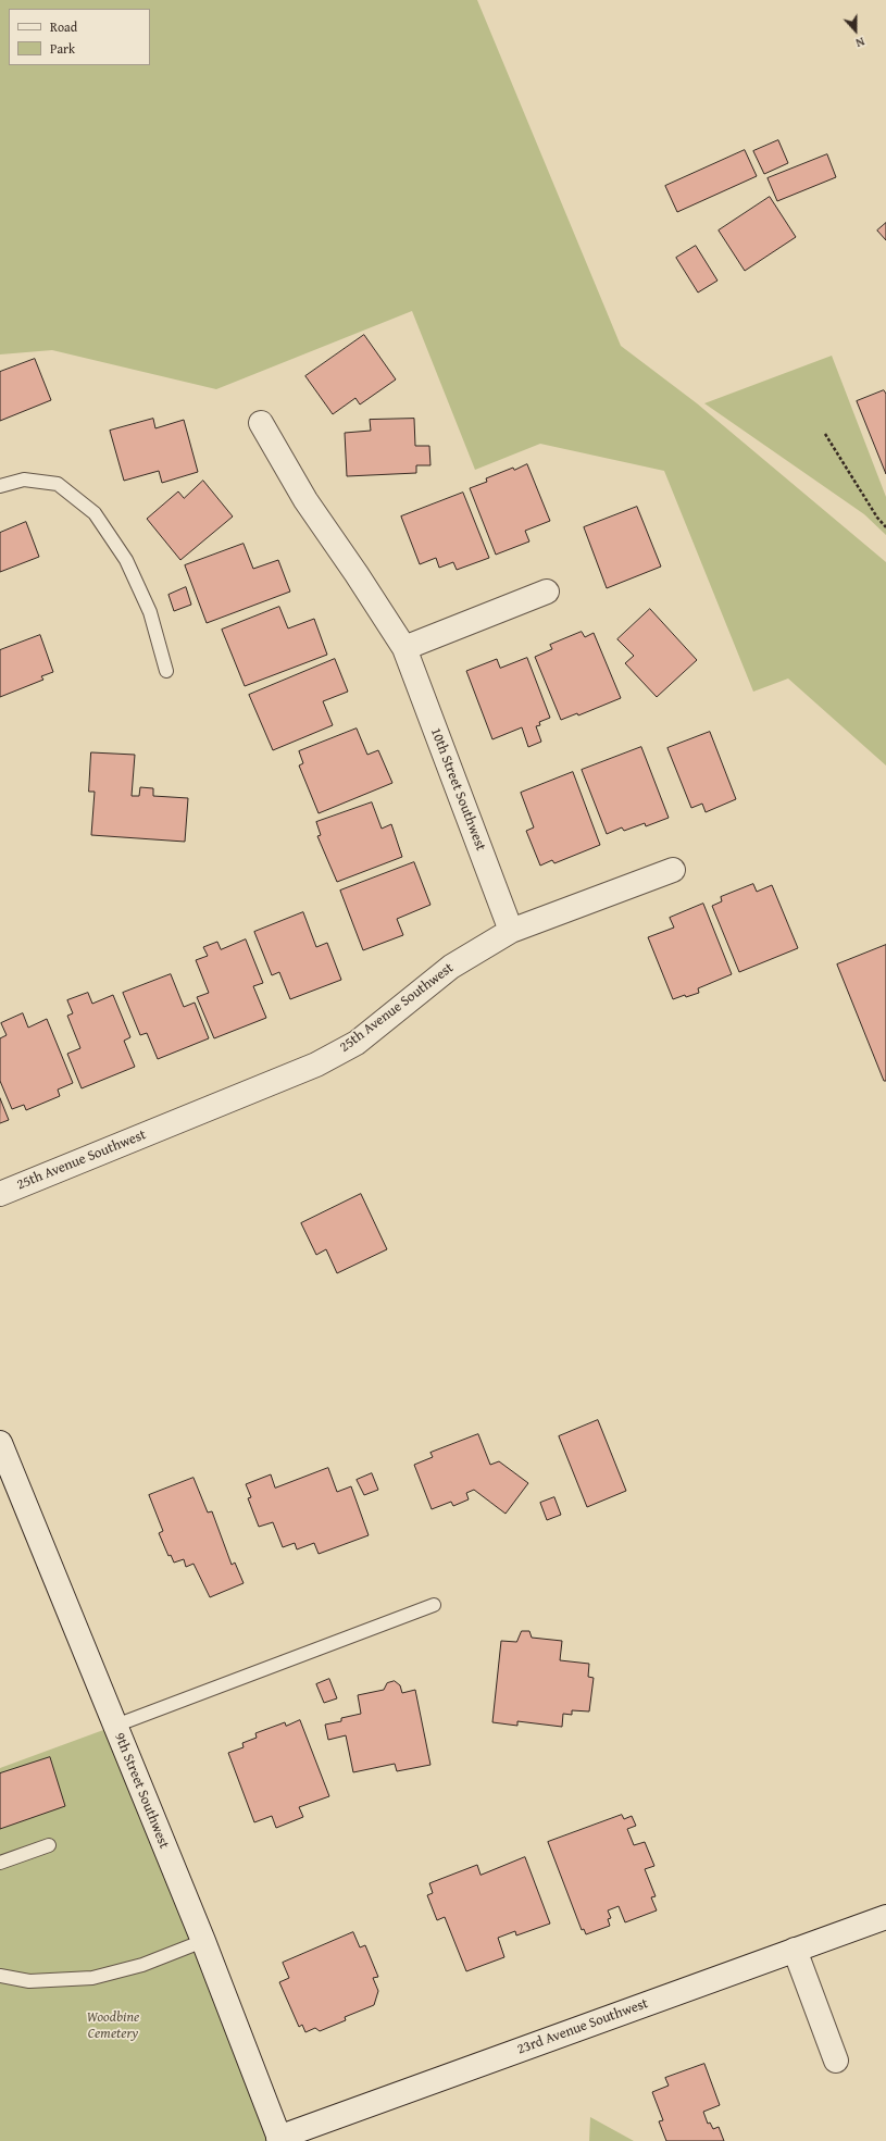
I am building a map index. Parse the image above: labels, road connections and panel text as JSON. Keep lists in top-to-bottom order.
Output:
{
  "streets": {
    "street": [
      "10th Street Southwest",
      "25th Avenue Southwest",
      "9th Street Southwest",
      "23rd Avenue Southwest"
    ]
  },
  "crossings": [
    ["10th Street Southwest", "25th Avenue Southwest"],
    ["9th Street Southwest", "23rd Avenue Southwest"]
  ],
  "parks": ["Woodbine Cemetery"],
  "legend": ["Road", "Park"],
  "north": "bottom"
}
